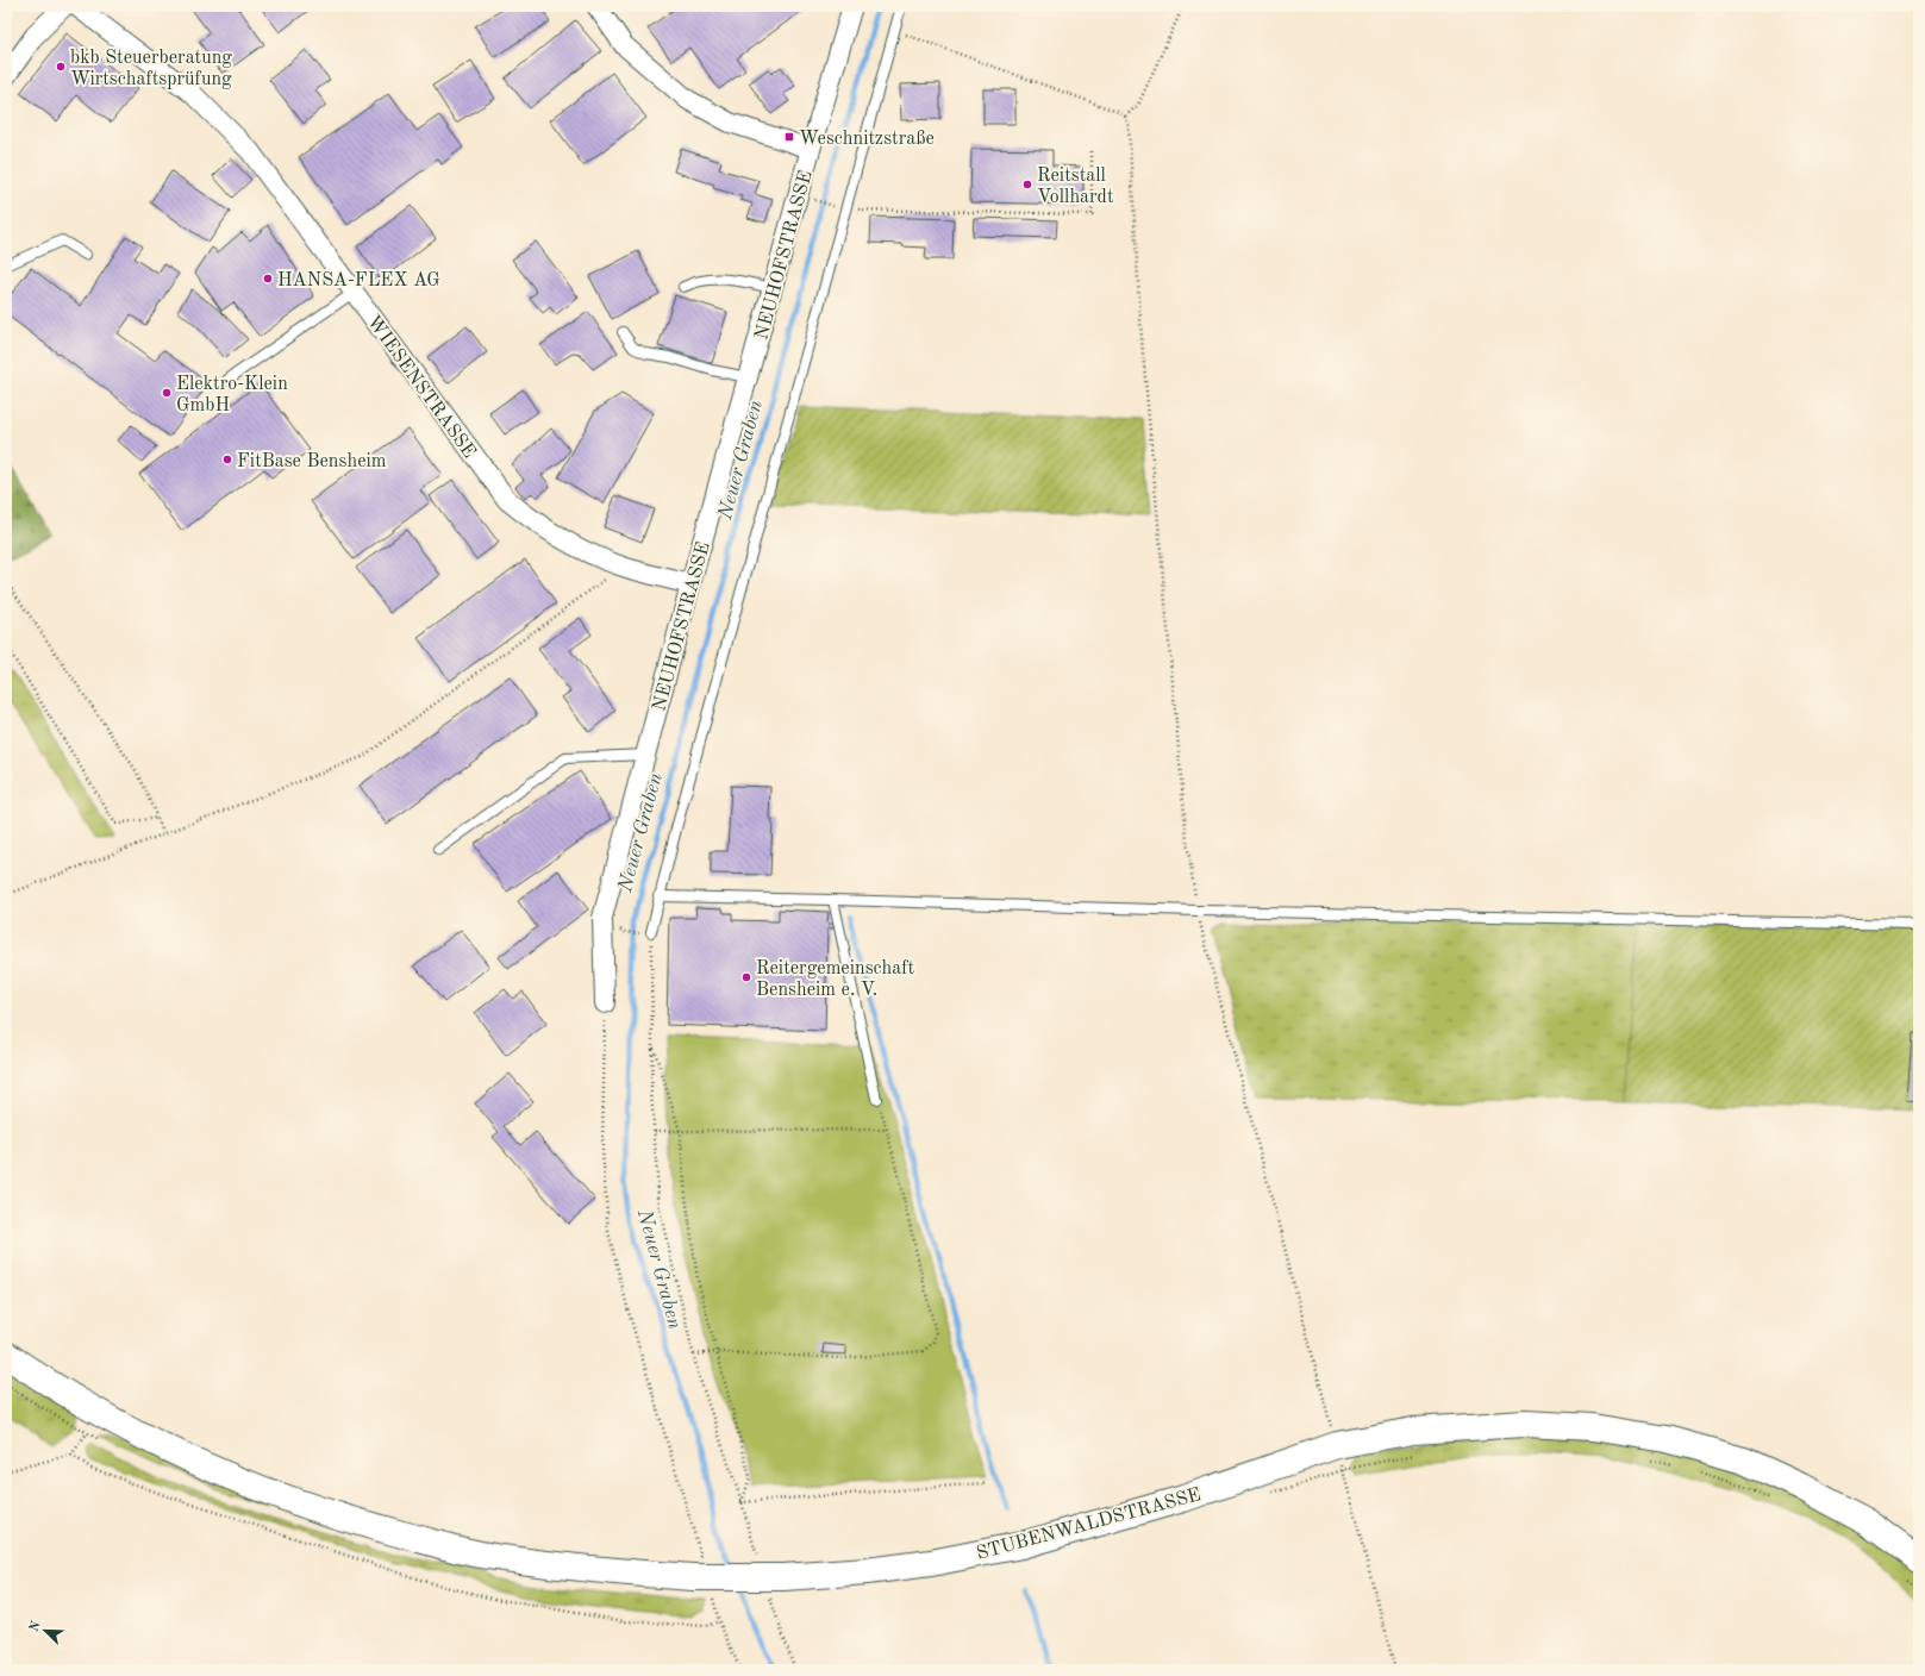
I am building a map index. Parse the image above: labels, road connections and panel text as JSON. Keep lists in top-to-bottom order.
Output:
{
  "streets": {
    "street": ["NEUHOFSTRASSE", "WIESENSTRASSE", "STUBENWALDSTRASSE"]
  },
  "crossings": [
    ["NEUHOFSTRASSE", "WIESENSTRASSE"]
  ],
  "water": ["Neuer Graben"],
  "places": {
    "other": [
      "bkb Steuerberatung Wirtschaftsprüfung",
      "Reitstall Vollhardt",
      "HANSA-FLEX AG",
      "Elektro-Klein GmbH",
      "FitBase Bensheim",
      "Reitergemeinschaft Bensheim e. V."
    ],
    "transit": ["Weschnitzstraße"]
  },
  "north": "top left"
}
